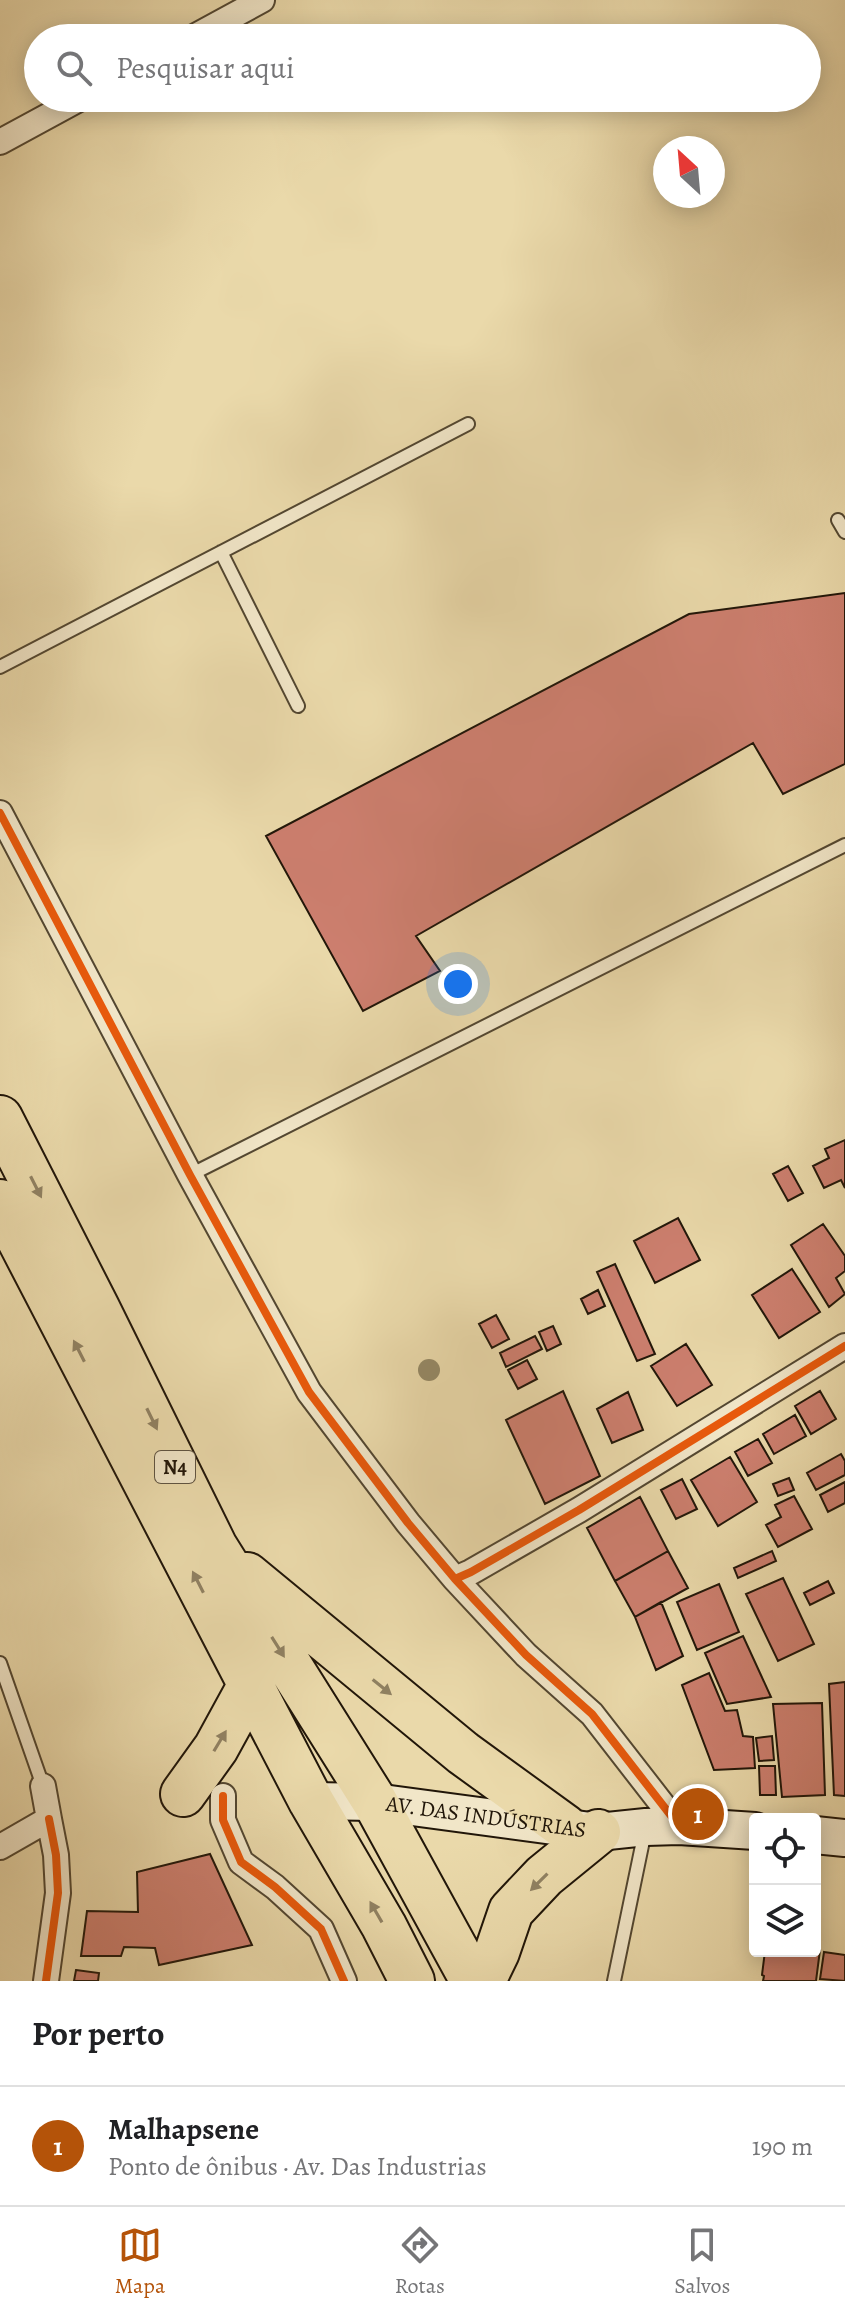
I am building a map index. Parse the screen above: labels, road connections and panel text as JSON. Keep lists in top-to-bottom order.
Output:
{
  "streets": {
    "highway": ["N4"],
    "main road": ["AV. DAS INDÚSTRIAS"]
  },
  "crossings": [
    ["N4", "AV. DAS INDÚSTRIAS"]
  ],
  "north": "top left",
  "page": {
    "search": "Pesquisar aqui",
    "pins": "1",
    "heading": "Por perto",
    "list": [
      {
        "mark": "1",
        "name": "Malhapsene",
        "note": "Ponto de ônibus · Av. Das Industrias",
        "value": "190 m"
      }
    ],
    "nav": ["Mapa", "Rotas", "Salvos"]
  }
}
